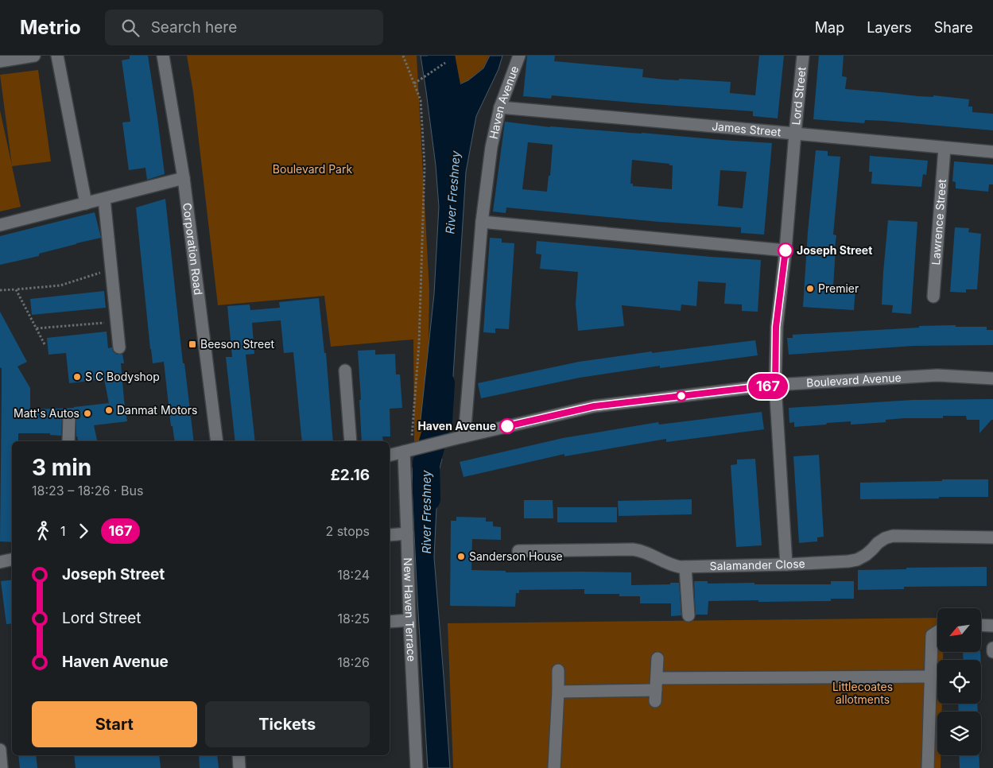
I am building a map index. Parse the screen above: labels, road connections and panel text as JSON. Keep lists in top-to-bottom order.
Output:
{
  "streets": {
    "street": [
      "Lord Street",
      "Haven Avenue",
      "James Street",
      "Lawrence Street",
      "Corporation Road",
      "Boulevard Avenue",
      "Salamander Close",
      "New Haven Terrace"
    ]
  },
  "crossings": [
    ["Lord Street", "James Street"],
    ["Lord Street", "Boulevard Avenue"],
    ["Lord Street", "Salamander Close"],
    ["Haven Avenue", "James Street"],
    ["Haven Avenue", "Boulevard Avenue"],
    ["James Street", "Lawrence Street"],
    ["Boulevard Avenue", "New Haven Terrace"]
  ],
  "water": ["River Freshney"],
  "parks": ["Boulevard Park", "Littlecoates allotments"],
  "places": {
    "other": [
      "Joseph Street",
      "Premier",
      "S C Bodyshop",
      "Danmat Motors",
      "Matt's Autos",
      "Haven Avenue",
      "Sanderson House"
    ],
    "transit": ["Beeson Street"]
  },
  "lines": ["bus line 167"],
  "north": "bottom left",
  "page": {
    "header": "Metrio",
    "search": "Search here",
    "nav": ["Map", "Layers", "Share"],
    "on_map": "167",
    "heading": ["3 min", "18:23 – 18:26 · Bus", "£2.16"],
    "legs": ["1", "167", "2 stops"],
    "list": [
      {
        "name": "Joseph Street",
        "value": "18:24"
      },
      {
        "name": "Lord Street",
        "value": "18:25"
      },
      {
        "name": "Haven Avenue",
        "value": "18:26"
      }
    ],
    "buttons": ["Start", "Tickets"]
  }
}
